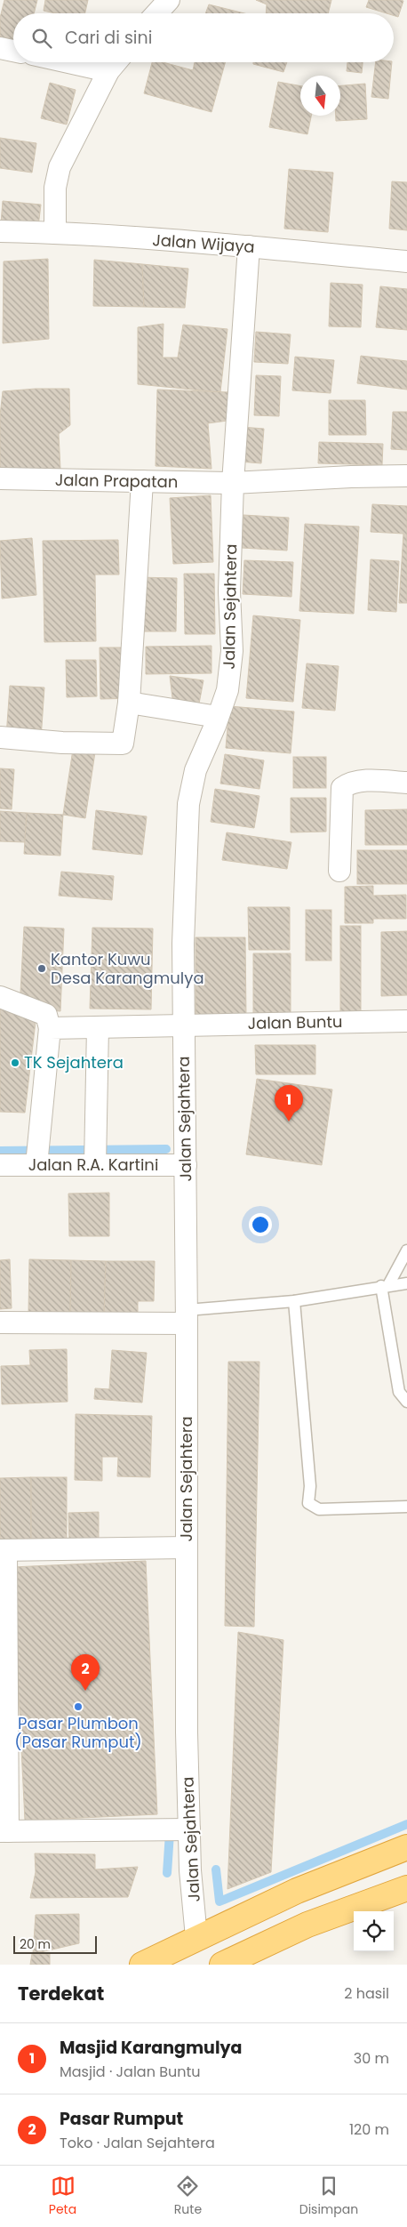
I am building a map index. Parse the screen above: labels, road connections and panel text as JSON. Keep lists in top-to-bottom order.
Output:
{
  "streets": {
    "street": [
      "Jalan Wijaya",
      "Jalan Prapatan",
      "Jalan Sejahtera",
      "Jalan Buntu",
      "Jalan R.A. Kartini"
    ]
  },
  "crossings": [
    ["Jalan Wijaya", "Jalan Sejahtera"],
    ["Jalan Prapatan", "Jalan Sejahtera"],
    ["Jalan Sejahtera", "Jalan Buntu"],
    ["Jalan Sejahtera", "Jalan R.A. Kartini"]
  ],
  "places": ["Kantor Kuwu Desa Karangmulya", "TK Sejahtera", "Pasar Plumbon (Pasar Rumput)"],
  "scale_bar": "20 m",
  "north": "bottom",
  "page": {
    "search": "Cari di sini",
    "pins": ["1", "2"],
    "scale": "20 m",
    "heading": ["Terdekat", "2 hasil"],
    "list": [
      {
        "mark": "1",
        "name": "Masjid Karangmulya",
        "note": "Masjid · Jalan Buntu",
        "value": "30 m"
      },
      {
        "mark": "2",
        "name": "Pasar Rumput",
        "note": "Toko · Jalan Sejahtera",
        "value": "120 m"
      }
    ],
    "nav": ["Peta", "Rute", "Disimpan"]
  }
}
